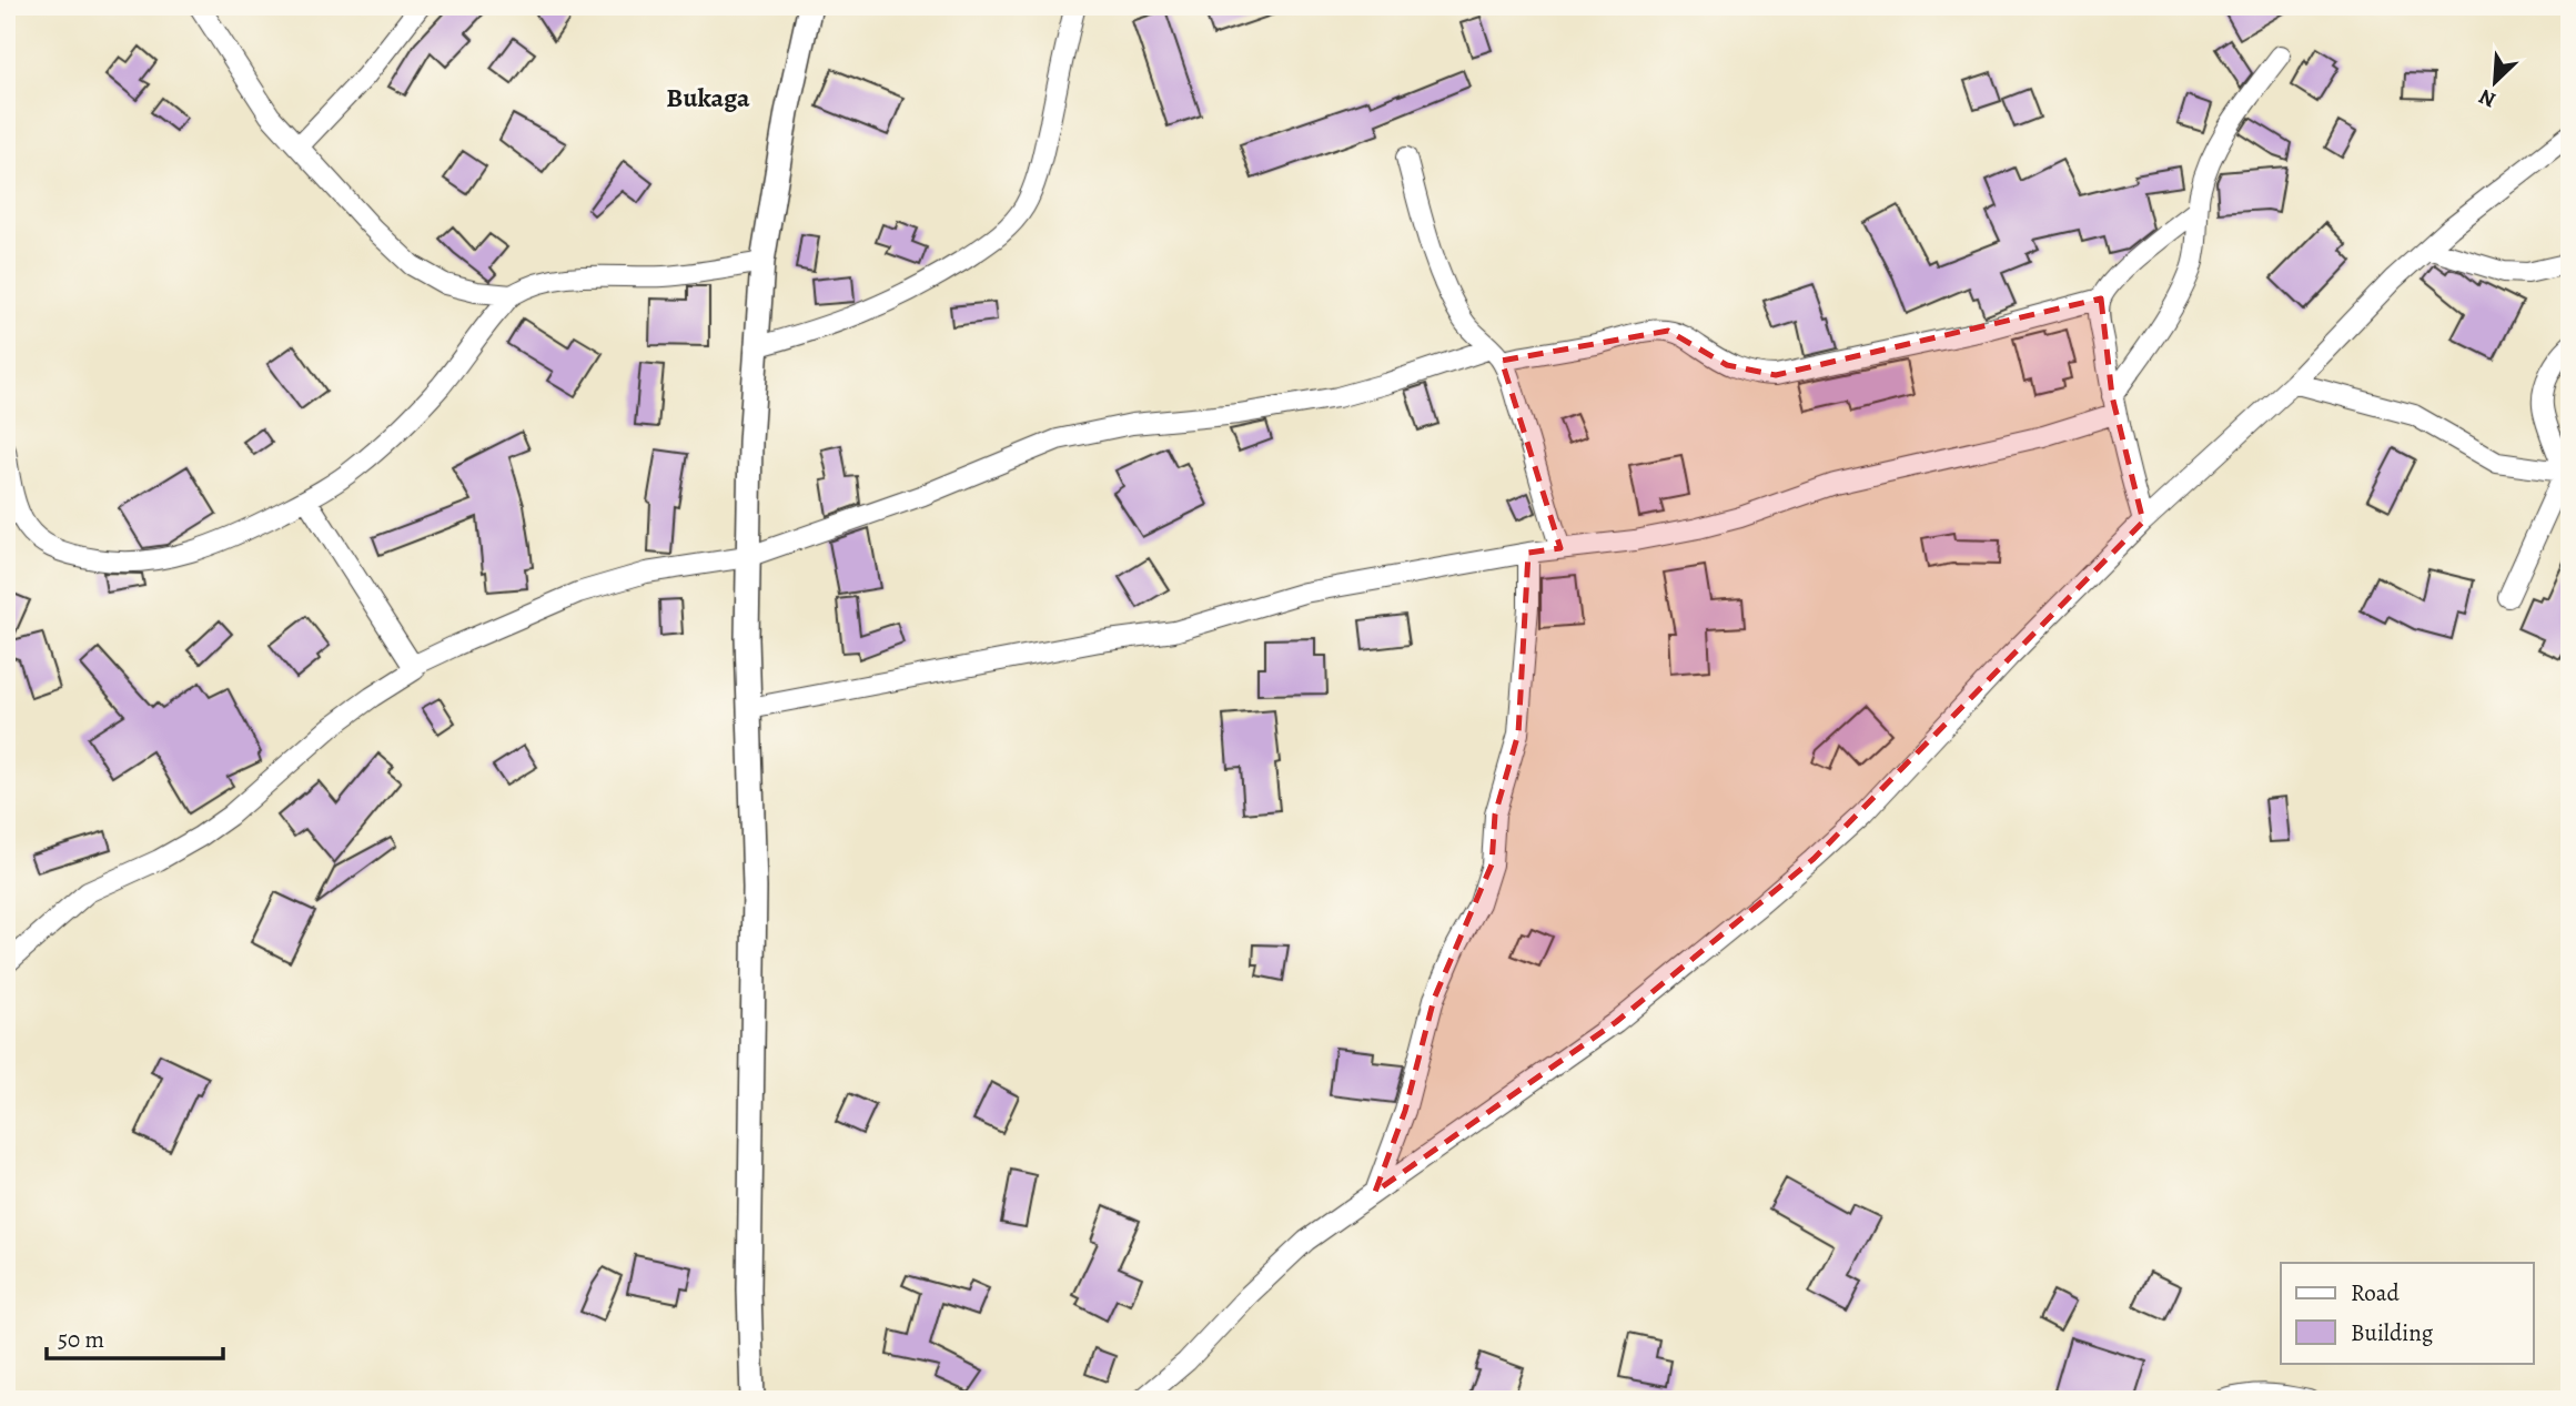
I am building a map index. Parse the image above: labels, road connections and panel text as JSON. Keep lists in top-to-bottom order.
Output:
{
  "districts": ["Bukaga"],
  "legend": ["Road", "Building"],
  "scale_bar": "50 m",
  "north": "bottom left"
}
